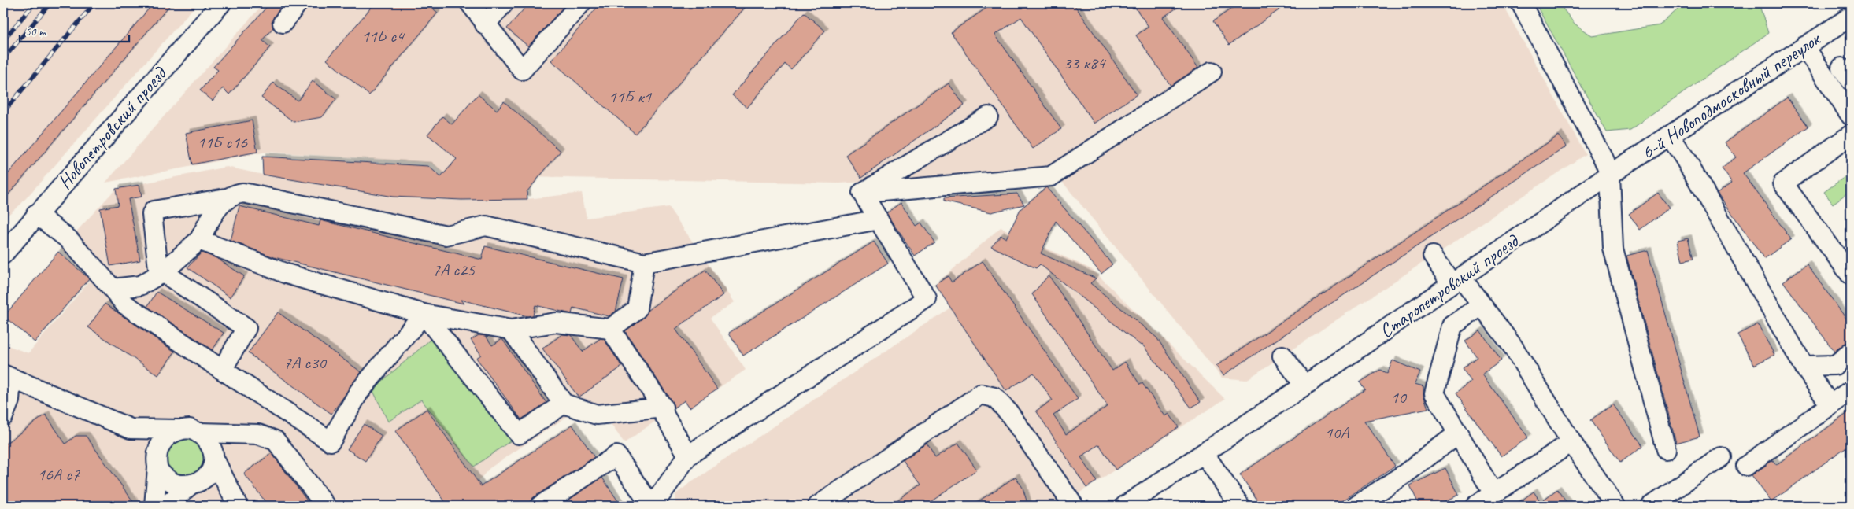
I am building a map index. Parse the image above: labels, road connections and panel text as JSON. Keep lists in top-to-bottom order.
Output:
{
  "streets": {
    "street": ["6-й Новоподмосковный переулок", "Новопетровский проезд", "Старопетровский проезд"]
  },
  "crossings": [
    ["6-й Новоподмосковный переулок", "Старопетровский проезд"]
  ],
  "house_numbers": [
    "11Б с4",
    "33 к84",
    "11Б к1",
    "11Б с16",
    "7А с25",
    "7А с30",
    "10",
    "10А",
    "16А с7"
  ],
  "scale_bar": "50 m"
}
